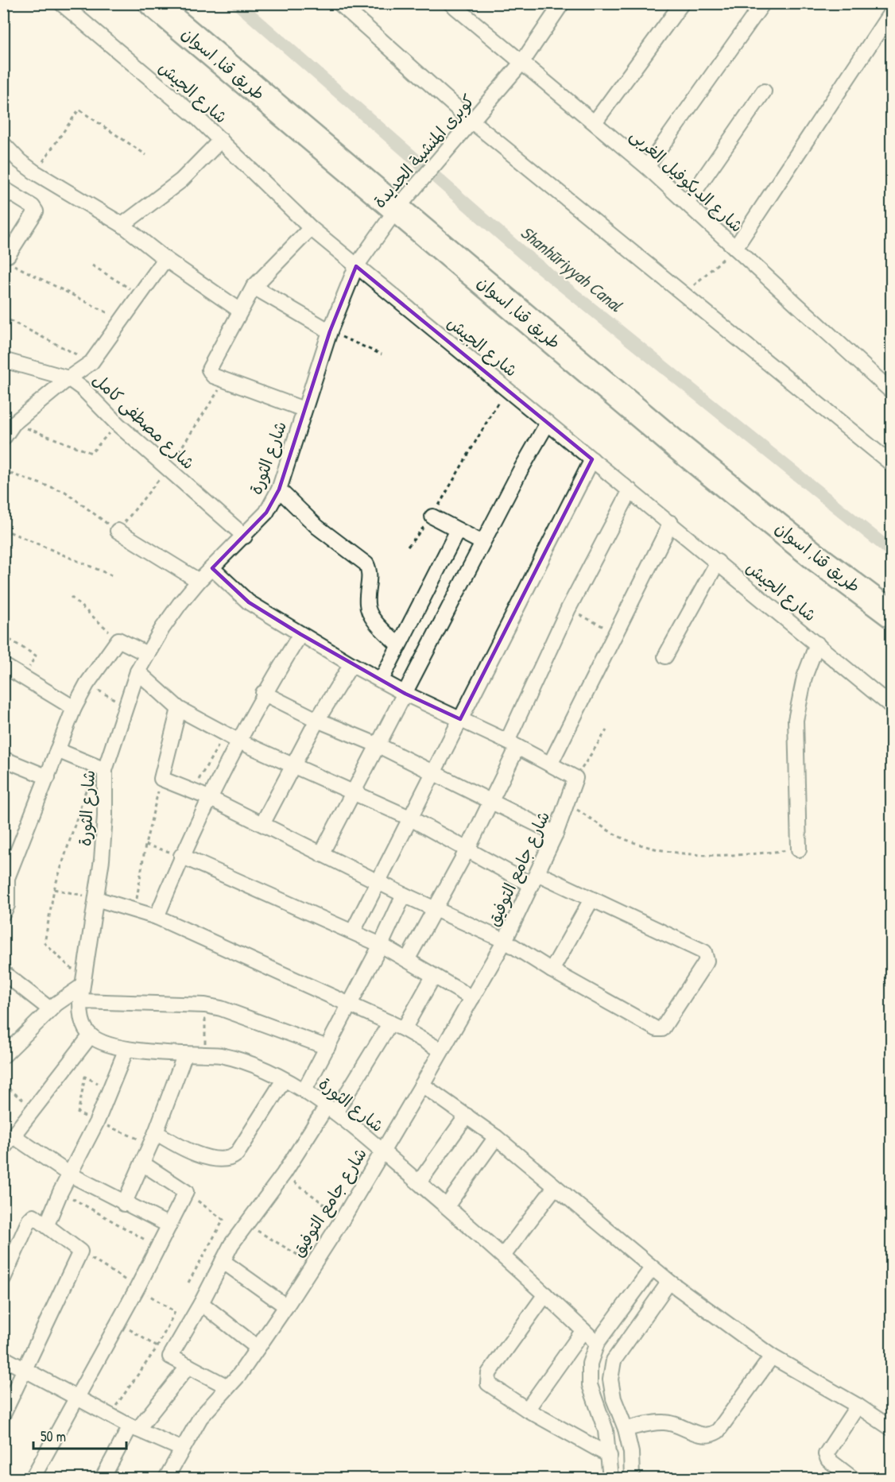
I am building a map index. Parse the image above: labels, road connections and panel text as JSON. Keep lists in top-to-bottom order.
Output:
{
  "streets": {
    "highway": ["طريق قنا, اسوان"],
    "street": [
      "شارع الجيش",
      "كوبرى المنشية الجديدة",
      "شارع الديكوفيل الغربى",
      "شارع مصطفى كامل",
      "شارع الثورة",
      "شارع جامع التوفيق"
    ]
  },
  "crossings": [
    ["طريق قنا, اسوان", "كوبرى المنشية الجديدة"],
    ["شارع الجيش", "كوبرى المنشية الجديدة"],
    ["شارع الجيش", "شارع الثورة"],
    ["كوبرى المنشية الجديدة", "شارع الديكوفيل الغربى"],
    ["كوبرى المنشية الجديدة", "شارع الثورة"],
    ["شارع مصطفى كامل", "شارع الثورة"],
    ["شارع الثورة", "شارع جامع التوفيق"]
  ],
  "water": ["Shanhūriyyah Canal"],
  "scale_bar": "50 m"
}
